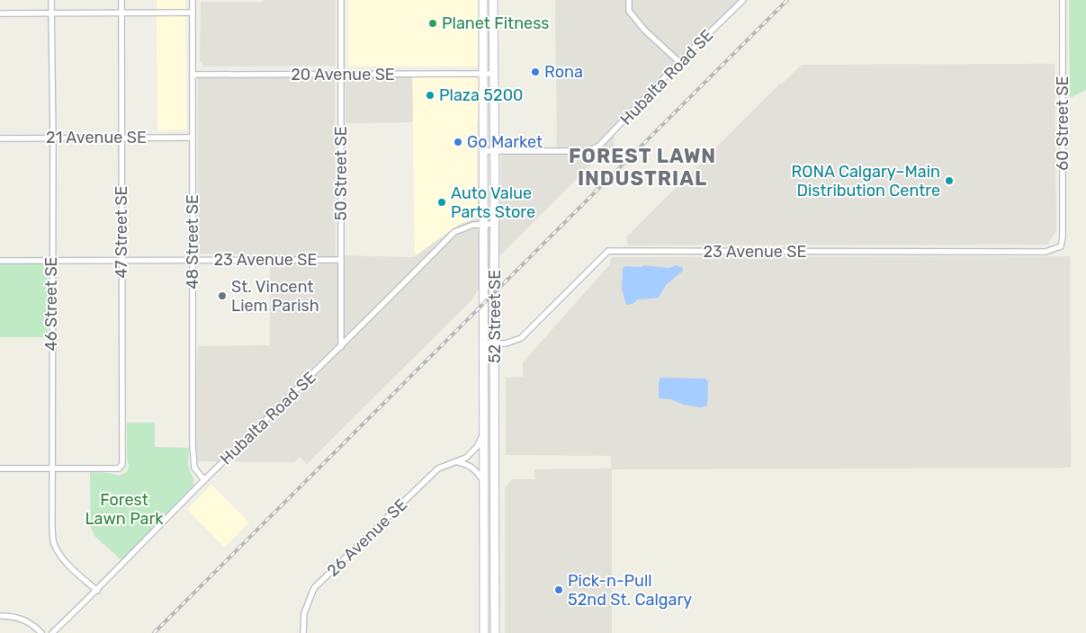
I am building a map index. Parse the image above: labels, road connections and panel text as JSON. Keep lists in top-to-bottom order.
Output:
{
  "streets": {
    "main road": ["52 Street SE"],
    "street": [
      "20 Avenue SE",
      "Hubalta Road SE",
      "60 Street SE",
      "21 Avenue SE",
      "50 Street SE",
      "47 Street SE",
      "48 Street SE",
      "23 Avenue SE",
      "46 Street SE",
      "26 Avenue SE"
    ]
  },
  "crossings": [
    ["20 Avenue SE", "50 Street SE"],
    ["20 Avenue SE", "48 Street SE"],
    ["20 Avenue SE", "52 Street SE"],
    ["Hubalta Road SE", "50 Street SE"],
    ["Hubalta Road SE", "48 Street SE"],
    ["Hubalta Road SE", "46 Street SE"],
    ["Hubalta Road SE", "52 Street SE"],
    ["60 Street SE", "23 Avenue SE"],
    ["21 Avenue SE", "47 Street SE"],
    ["21 Avenue SE", "48 Street SE"],
    ["21 Avenue SE", "46 Street SE"],
    ["50 Street SE", "23 Avenue SE"],
    ["47 Street SE", "23 Avenue SE"],
    ["47 Street SE", "46 Street SE"],
    ["48 Street SE", "23 Avenue SE"],
    ["23 Avenue SE", "46 Street SE"],
    ["23 Avenue SE", "52 Street SE"],
    ["52 Street SE", "26 Avenue SE"]
  ],
  "districts": ["FOREST LAWN INDUSTRIAL"],
  "parks": ["Forest Lawn Park"],
  "places": [
    "Planet Fitness",
    "Rona",
    "Plaza 5200",
    "Go Market",
    "RONA Calgary–Main Distribution Centre",
    "Auto Value Parts Store",
    "St. Vincent Liem Parish",
    "Pick-n-Pull 52nd St. Calgary"
  ]
}
